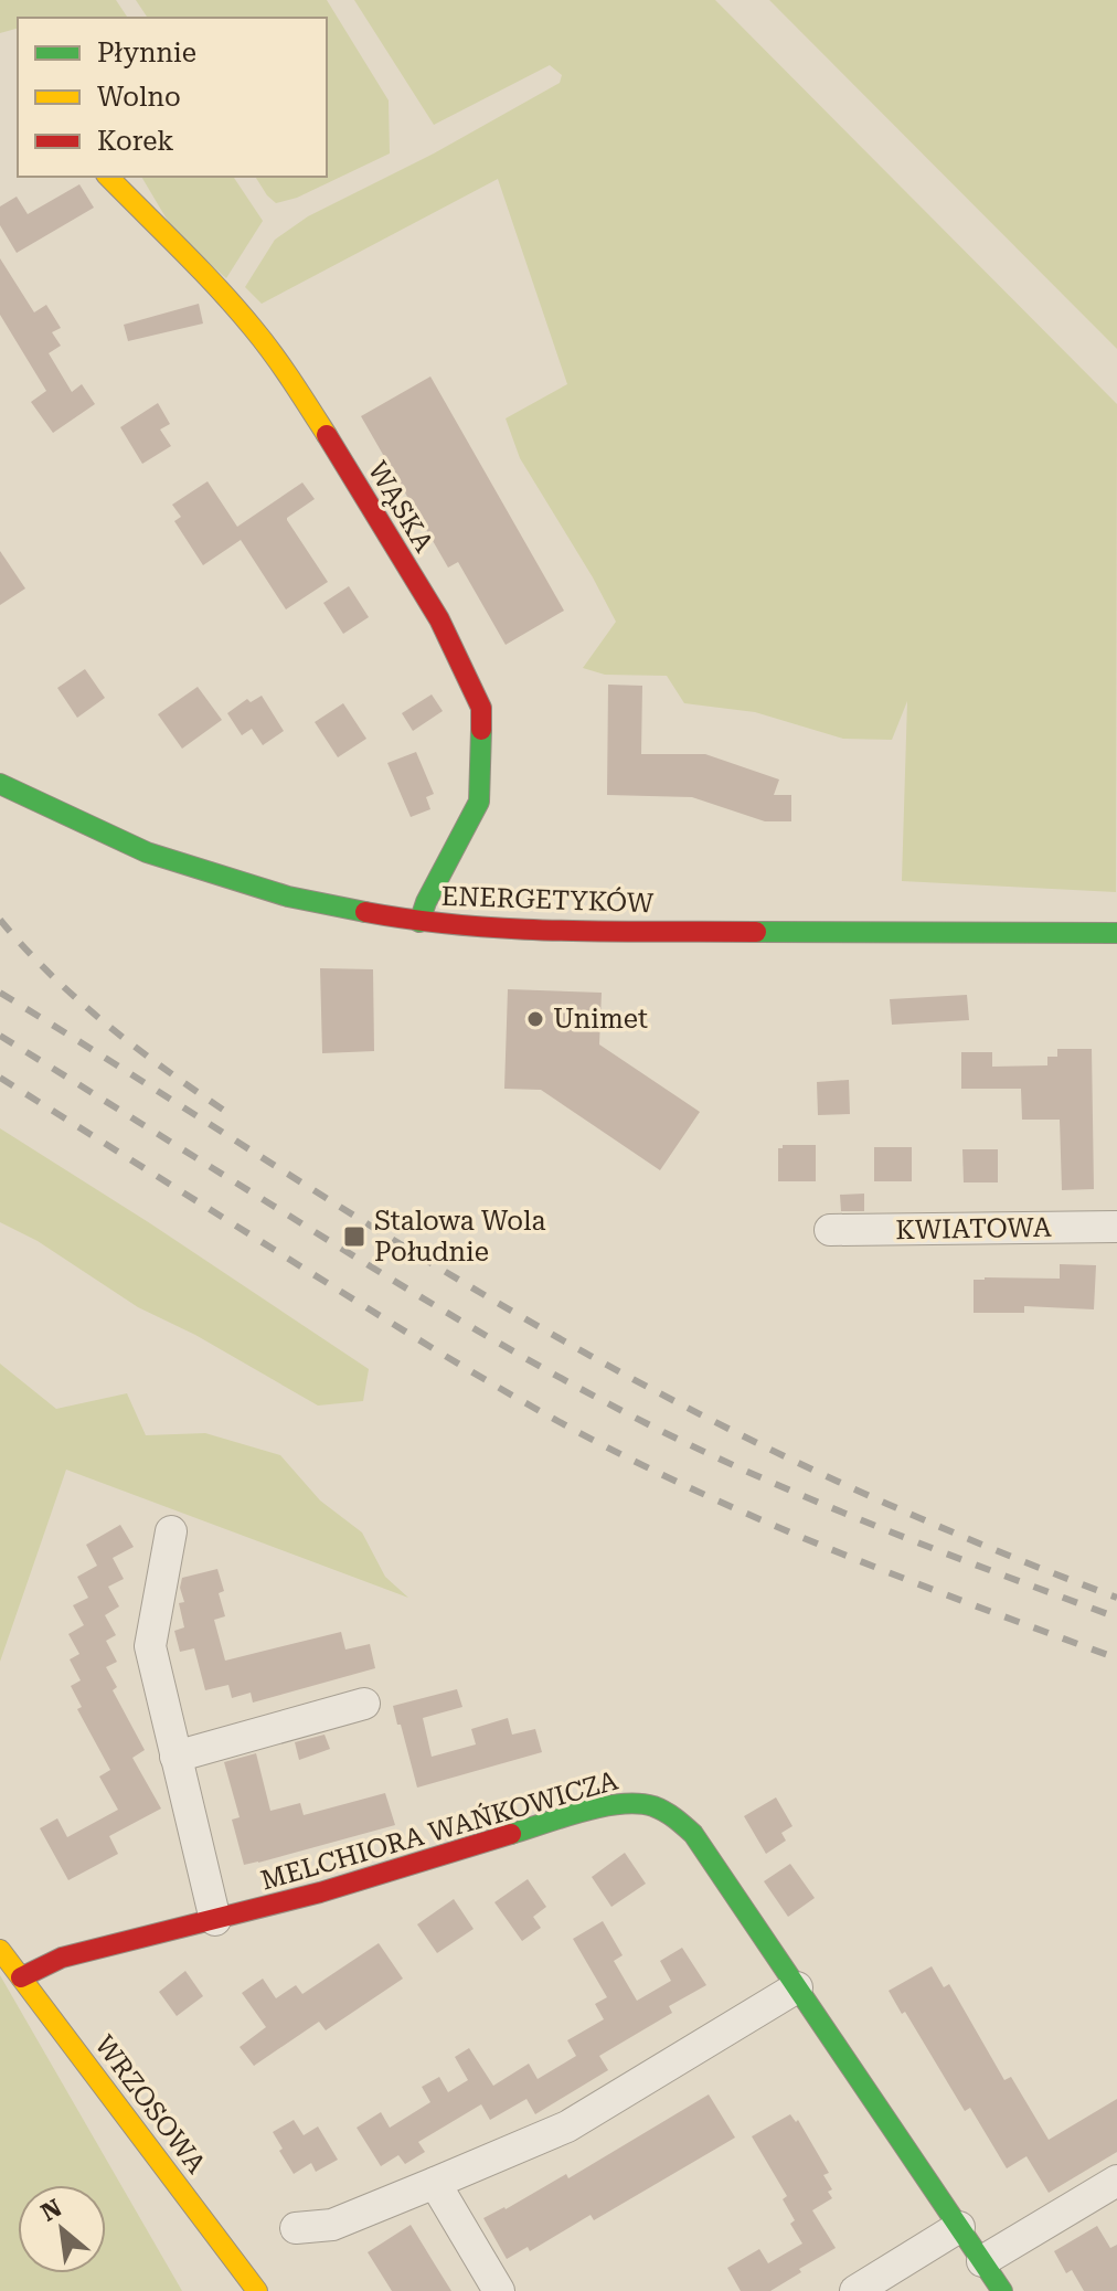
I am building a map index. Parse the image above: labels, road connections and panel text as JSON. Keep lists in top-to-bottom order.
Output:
{
  "streets": {
    "street": [
      "WĄSKA",
      "ENERGETYKÓW",
      "KWIATOWA",
      "MELCHIORA WAŃKOWICZA",
      "WRZOSOWA"
    ]
  },
  "crossings": [
    ["WĄSKA", "ENERGETYKÓW"],
    ["MELCHIORA WAŃKOWICZA", "WRZOSOWA"]
  ],
  "places": {
    "other": ["Unimet"],
    "transit": ["Stalowa Wola Południe"]
  },
  "legend": ["Płynnie", "Wolno", "Korek"],
  "north": "top left"
}
